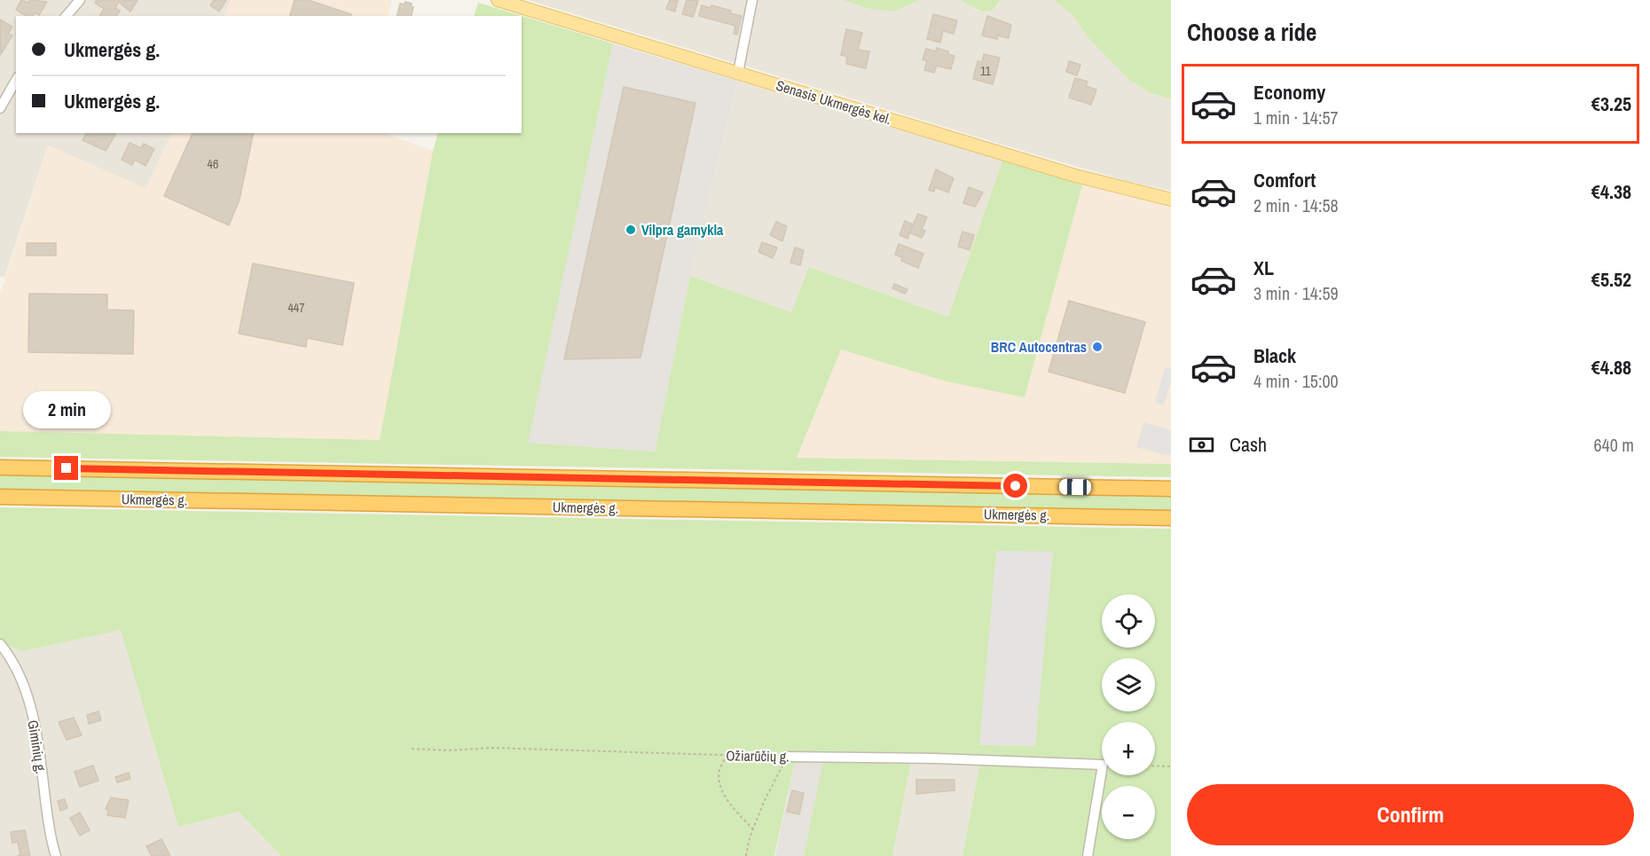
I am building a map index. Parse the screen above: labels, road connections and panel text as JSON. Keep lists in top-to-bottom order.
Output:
{
  "streets": {
    "highway": ["Ukmergės g."],
    "main road": ["Senasis Ukmergės kel."],
    "street": ["Giminių g.", "Ožiarūčių g."]
  },
  "places": ["Vilpra gamykla", "BRC Autocentras"],
  "house_numbers": ["11", "46", "447"],
  "page": {
    "heading": "Choose a ride",
    "banner": ["Ukmergės g.", "Ukmergės g."],
    "list": [
      {
        "name": "Economy",
        "note": "1 min · 14:57",
        "value": "€3.25"
      },
      {
        "name": "Comfort",
        "note": "2 min · 14:58",
        "value": "€4.38"
      },
      {
        "name": "XL",
        "note": "3 min · 14:59",
        "value": "€5.52"
      },
      {
        "name": "Black",
        "note": "4 min · 15:00",
        "value": "€4.88"
      }
    ],
    "bubble": "2 min",
    "pay": ["Cash", "640 m"],
    "map_buttons": ["+", "−"],
    "buttons": "Confirm"
  }
}
